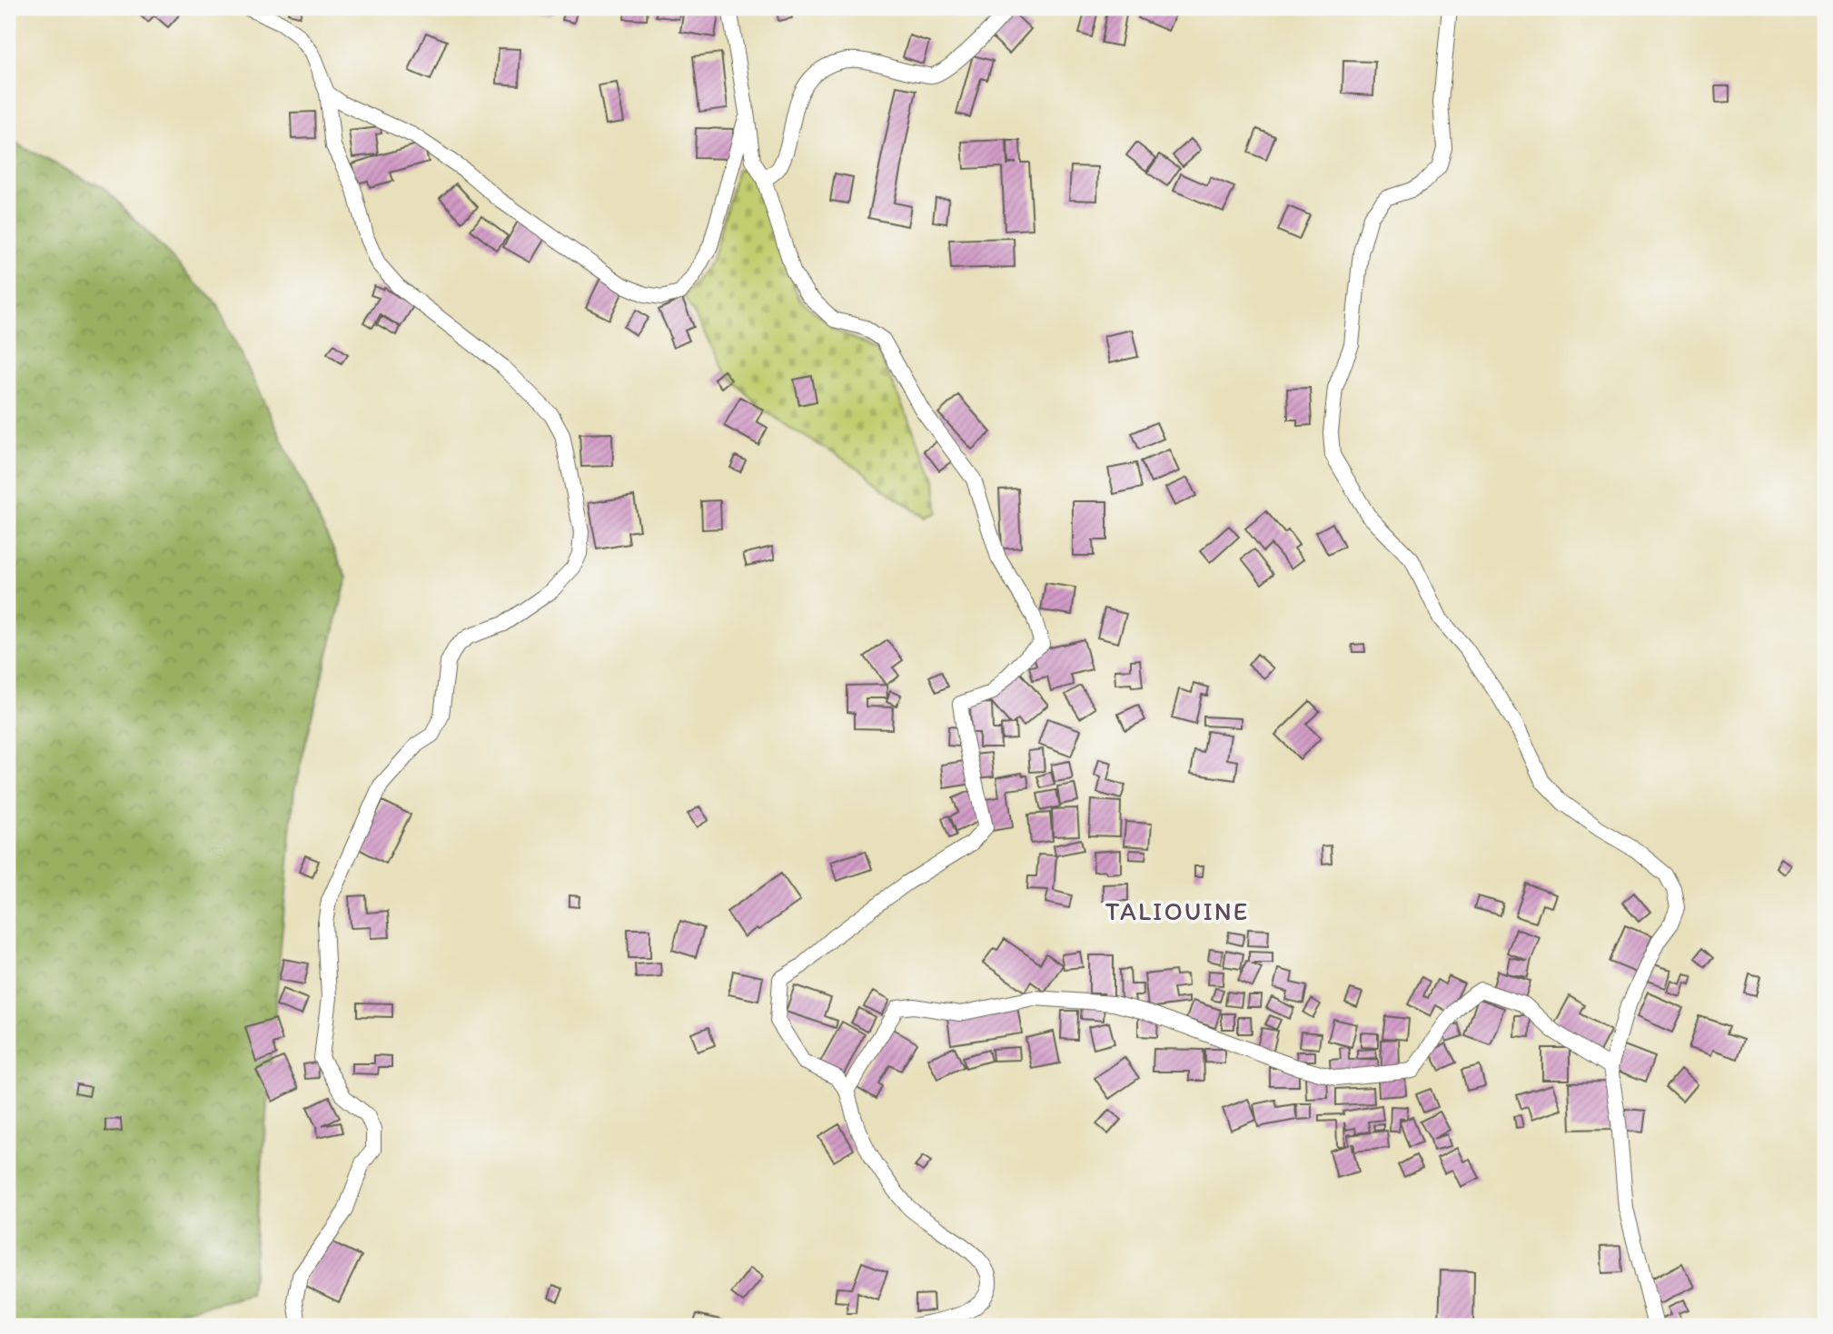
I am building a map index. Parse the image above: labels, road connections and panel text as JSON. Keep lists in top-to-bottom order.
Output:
{
  "districts": ["TALIOUINE"]
}
